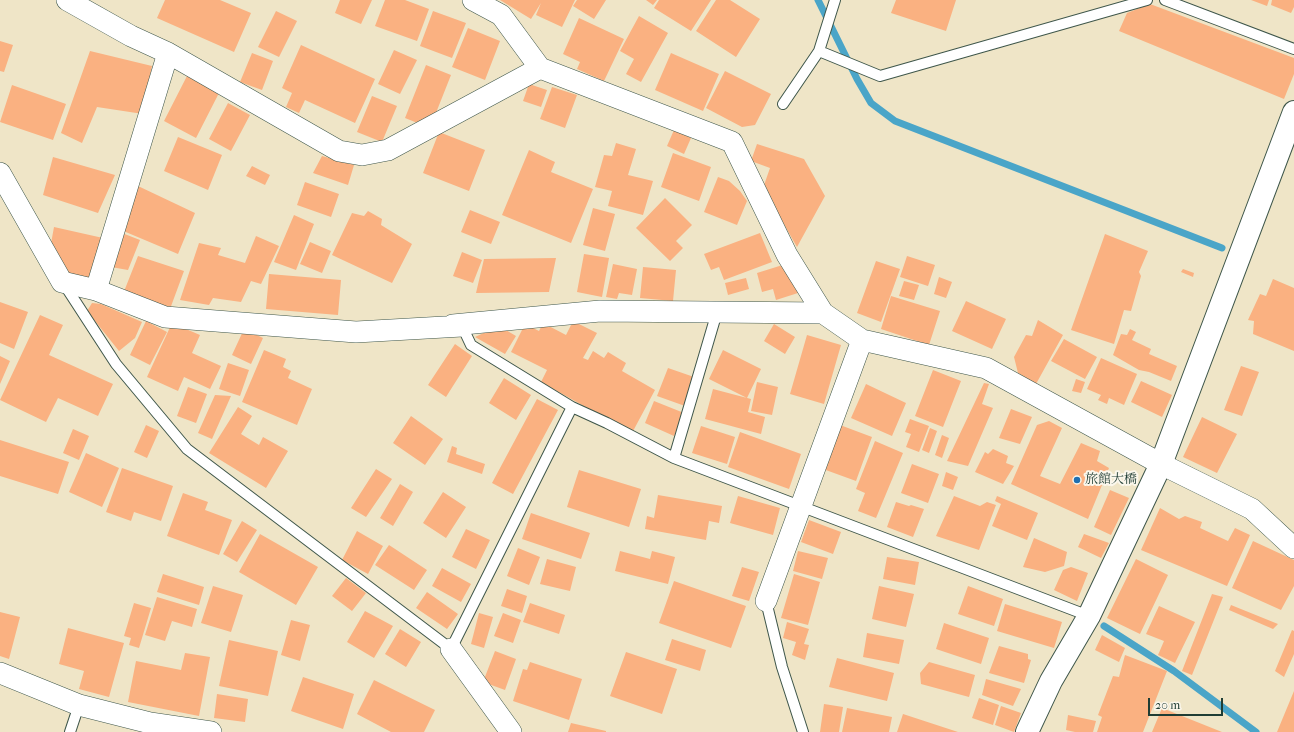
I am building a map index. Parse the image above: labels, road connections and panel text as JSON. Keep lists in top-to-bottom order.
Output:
{
  "places": ["旅館大橋"],
  "scale_bar": "20 m"
}
